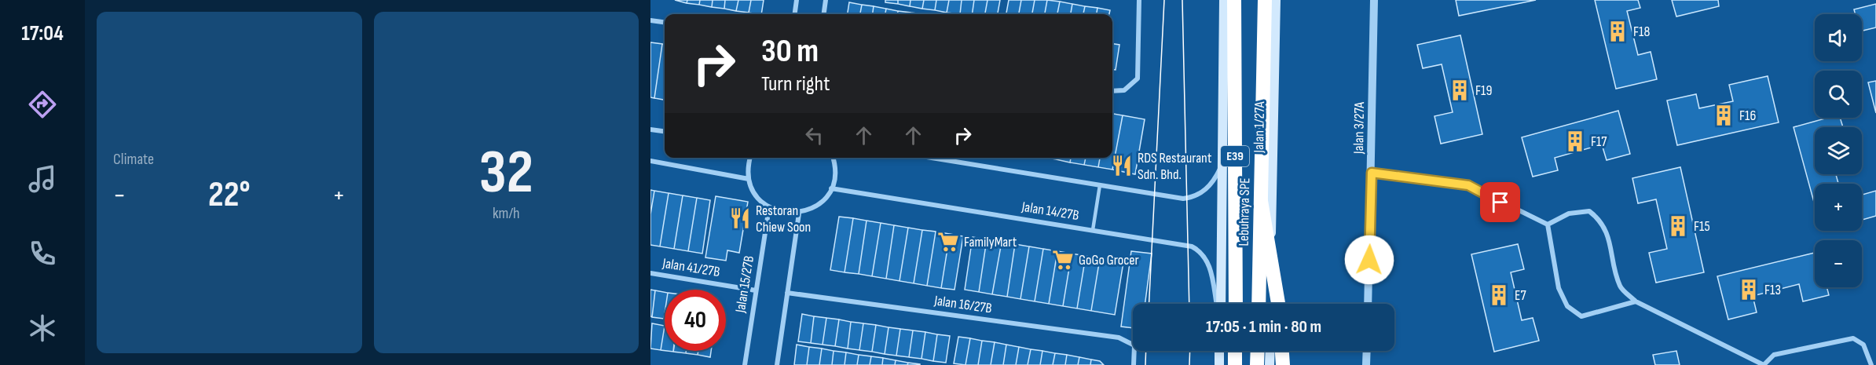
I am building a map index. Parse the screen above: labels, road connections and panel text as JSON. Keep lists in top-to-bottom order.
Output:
{
  "streets": {
    "highway": ["E39", "Lebuhraya SPE"],
    "main road": ["Jalan 1/27A"],
    "street": [
      "Jalan 3/27A",
      "Jalan 14/27B",
      "Jalan 41/27B",
      "Jalan 15/27B",
      "Jalan 16/27B"
    ]
  },
  "crossings": [
    ["Jalan 41/27B", "Jalan 15/27B"]
  ],
  "places": {
    "building": [
      "F18",
      "F19",
      "F16",
      "F17",
      "F15",
      "F13",
      "E7"
    ],
    "restaurant": ["RDS Restaurant Sdn. Bhd.", "Restoran Chiew Soon"],
    "supermarket": ["FamilyMart", "GoGo Grocer"]
  },
  "page": {
    "tabs": "17:04",
    "tile": [
      "Climate",
      ["32", "km/h"]
    ],
    "map_buttons": ["+", "−"],
    "turn": ["30 m", "Turn right"],
    "heat": ["−", "22°", "+"],
    "limit": "40",
    "trip": "17:05 · 1 min · 80 m"
  }
}
